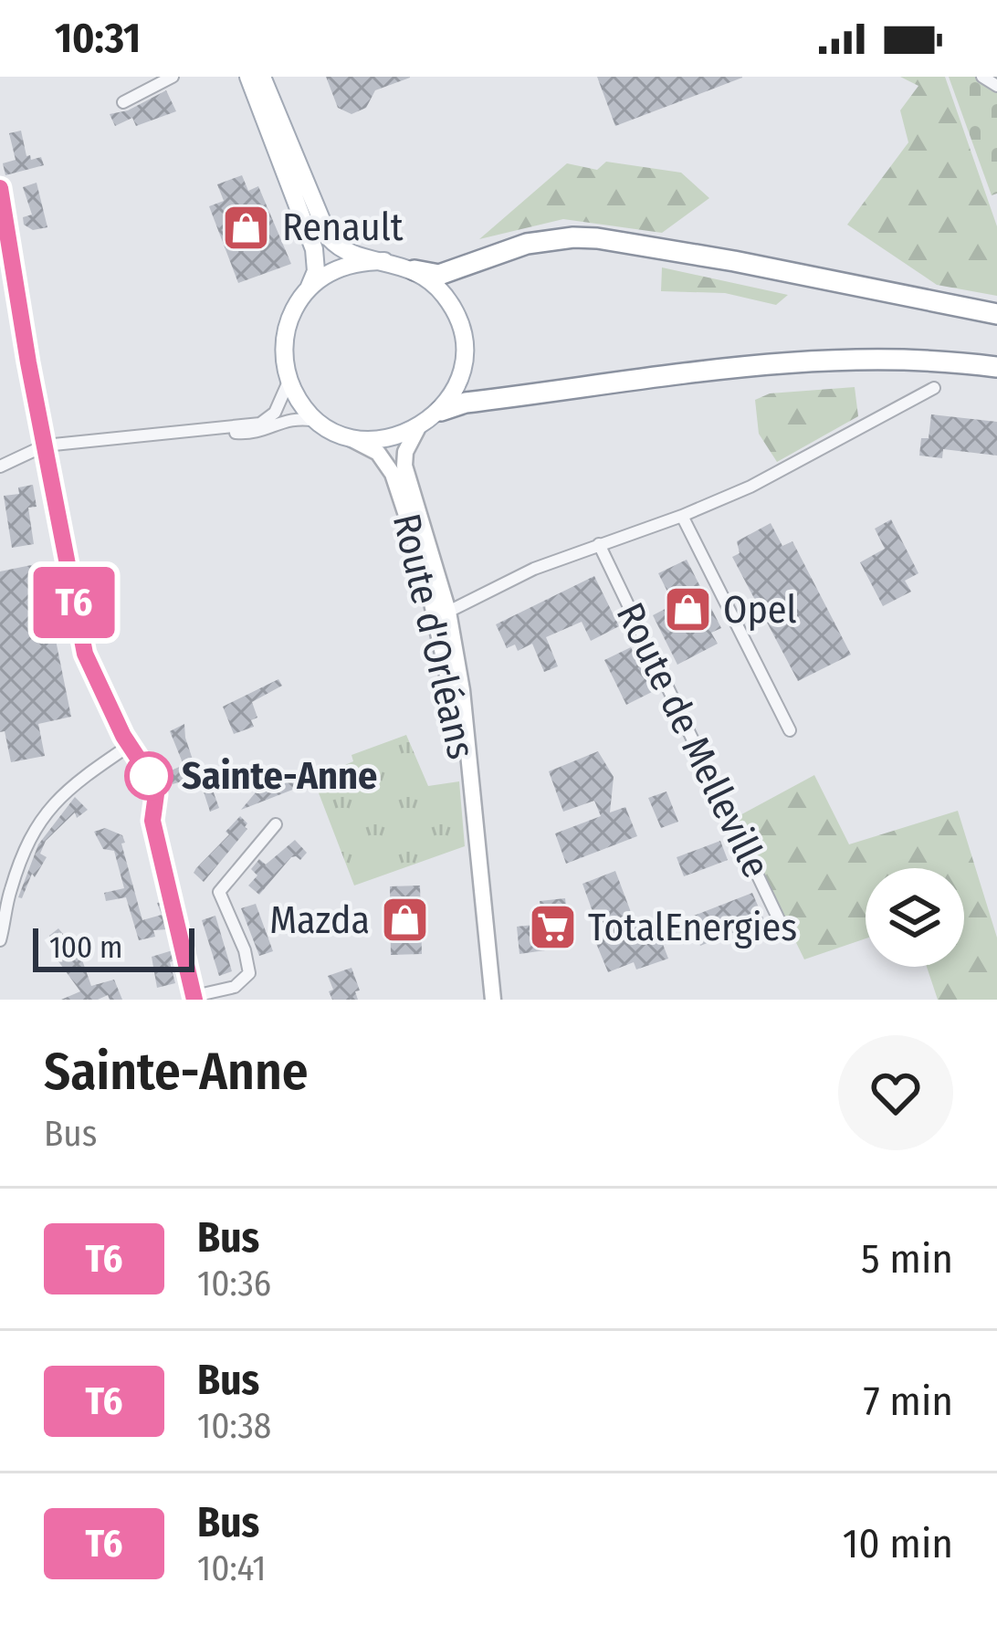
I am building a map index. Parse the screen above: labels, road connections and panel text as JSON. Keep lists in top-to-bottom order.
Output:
{
  "streets": {
    "main road": ["Route d'Orléans"],
    "street": ["Route de Melleville"]
  },
  "places": {
    "shop": ["Renault", "Opel", "Mazda"],
    "other": ["Sainte-Anne"],
    "supermarket": ["TotalEnergies"]
  },
  "lines": ["bus line T6"],
  "scale_bar": "100 m",
  "page": {
    "status": "10:31",
    "on_map": "T6",
    "scale": "100 m",
    "heading": ["Sainte-Anne", "Bus"],
    "list": [
      {
        "mark": "T6",
        "name": "Bus",
        "note": "10:36",
        "value": "5 min"
      },
      {
        "mark": "T6",
        "name": "Bus",
        "note": "10:38",
        "value": "7 min"
      },
      {
        "mark": "T6",
        "name": "Bus",
        "note": "10:41",
        "value": "10 min"
      }
    ]
  }
}
